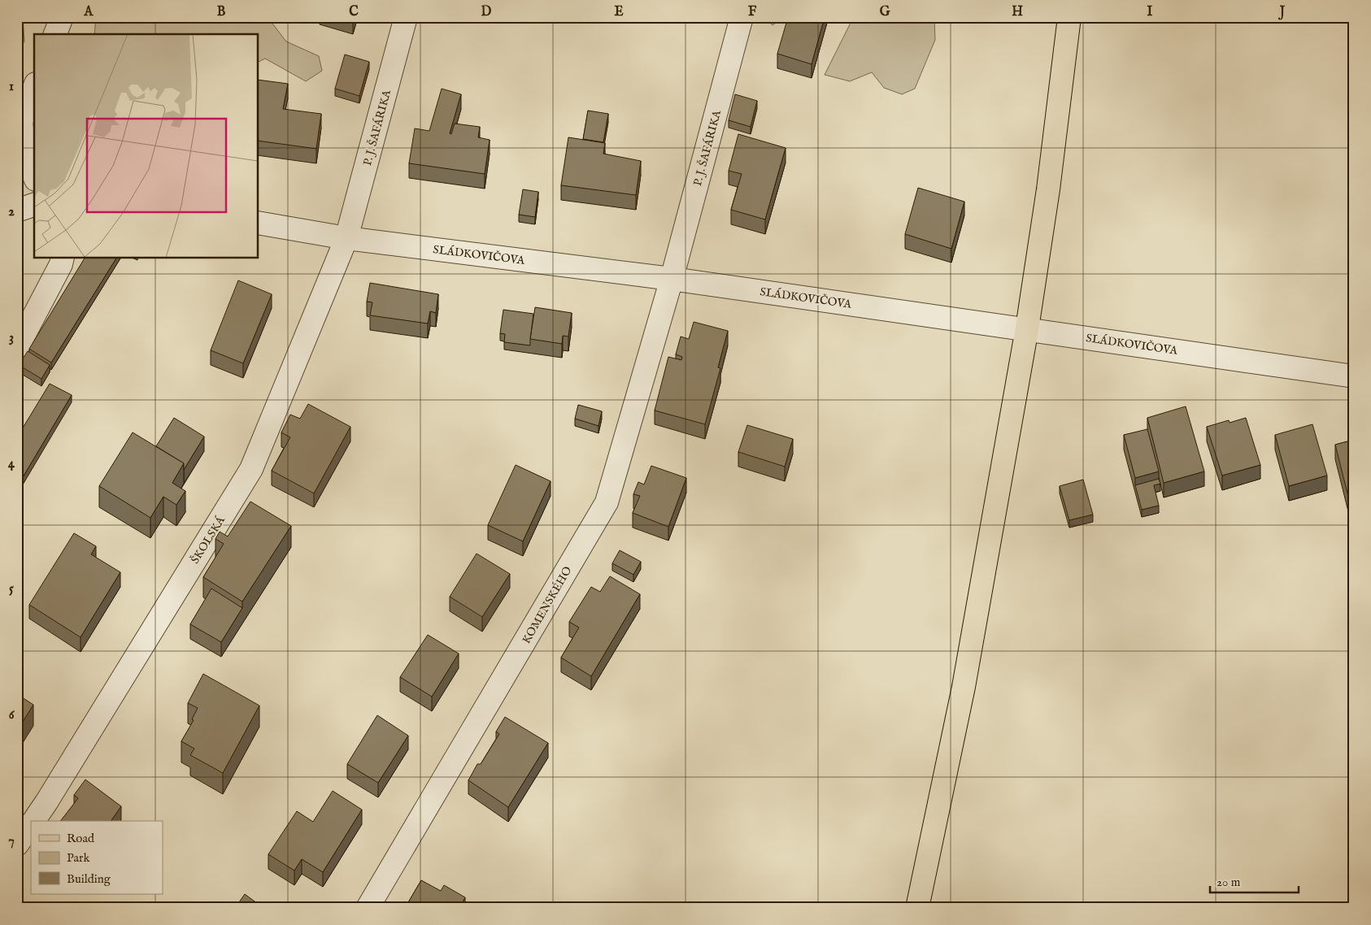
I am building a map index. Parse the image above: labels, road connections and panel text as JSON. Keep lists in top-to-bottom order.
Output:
{
  "streets": {
    "street": [
      "P. J. ŠAFÁRIKA",
      "SLÁDKOVIČOVA",
      "ŠKOLSKÁ",
      "KOMENSKÉHO"
    ]
  },
  "crossings": [
    ["P. J. ŠAFÁRIKA", "SLÁDKOVIČOVA"],
    ["P. J. ŠAFÁRIKA", "ŠKOLSKÁ"],
    ["P. J. ŠAFÁRIKA", "KOMENSKÉHO"],
    ["SLÁDKOVIČOVA", "ŠKOLSKÁ"],
    ["SLÁDKOVIČOVA", "KOMENSKÉHO"]
  ],
  "legend": ["Road", "Park", "Building"],
  "scale_bar": "20 m",
  "grid": {
    "columns": [
      "A",
      "B",
      "C",
      "D",
      "E",
      "F",
      "G",
      "H",
      "I",
      "J"
    ],
    "rows": [
      "1",
      "2",
      "3",
      "4",
      "5",
      "6",
      "7"
    ]
  }
}
